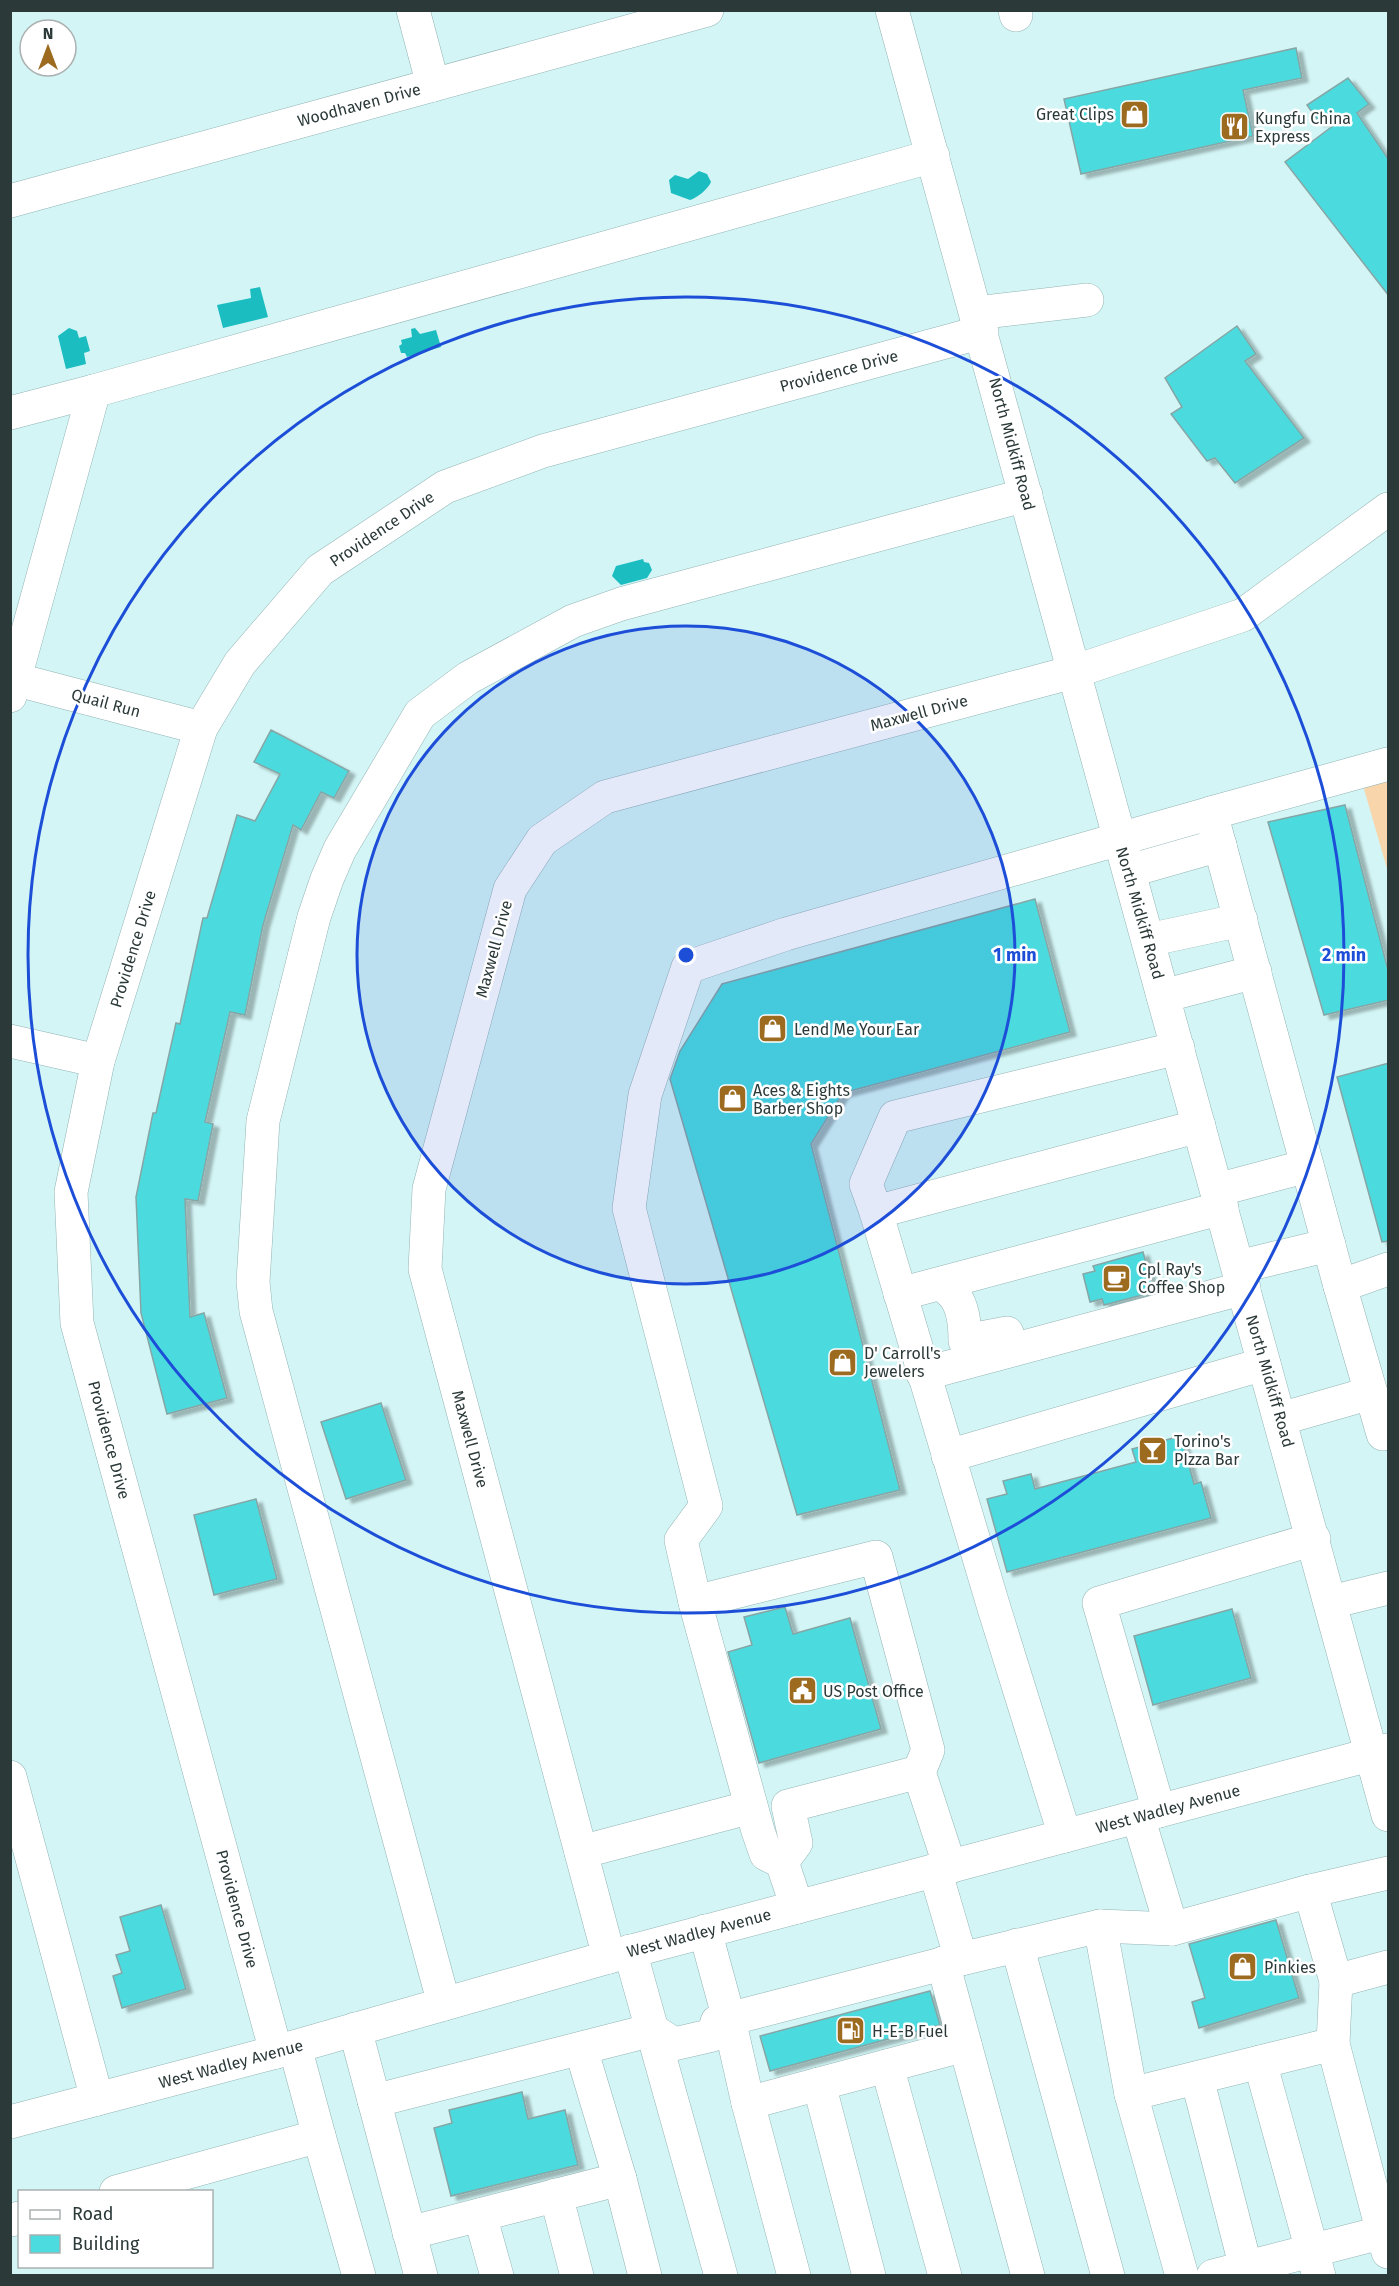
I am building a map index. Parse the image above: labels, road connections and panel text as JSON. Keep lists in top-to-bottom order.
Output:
{
  "streets": {
    "street": [
      "Woodhaven Drive",
      "Providence Drive",
      "North Midkiff Road",
      "Quail Run",
      "Maxwell Drive",
      "West Wadley Avenue"
    ]
  },
  "crossings": [
    ["Providence Drive", "North Midkiff Road"],
    ["Providence Drive", "Quail Run"],
    ["Providence Drive", "West Wadley Avenue"],
    ["North Midkiff Road", "Maxwell Drive"],
    ["North Midkiff Road", "West Wadley Avenue"],
    ["Maxwell Drive", "West Wadley Avenue"]
  ],
  "places": {
    "shop": [
      "Great Clips",
      "Lend Me Your Ear",
      "Aces & Eights Barber Shop",
      "D' Carroll's Jewelers",
      "Pinkies"
    ],
    "restaurant": ["Kungfu China Express"],
    "cafe": ["Cpl Ray's Coffee Shop"],
    "bar": ["Torino's PIzza Bar"],
    "public building": ["US Post Office"],
    "fuel station": ["H-E-B Fuel"]
  },
  "legend": ["Road", "Building"],
  "north": "top",
  "rings": ["1 min", "2 min"]
}
